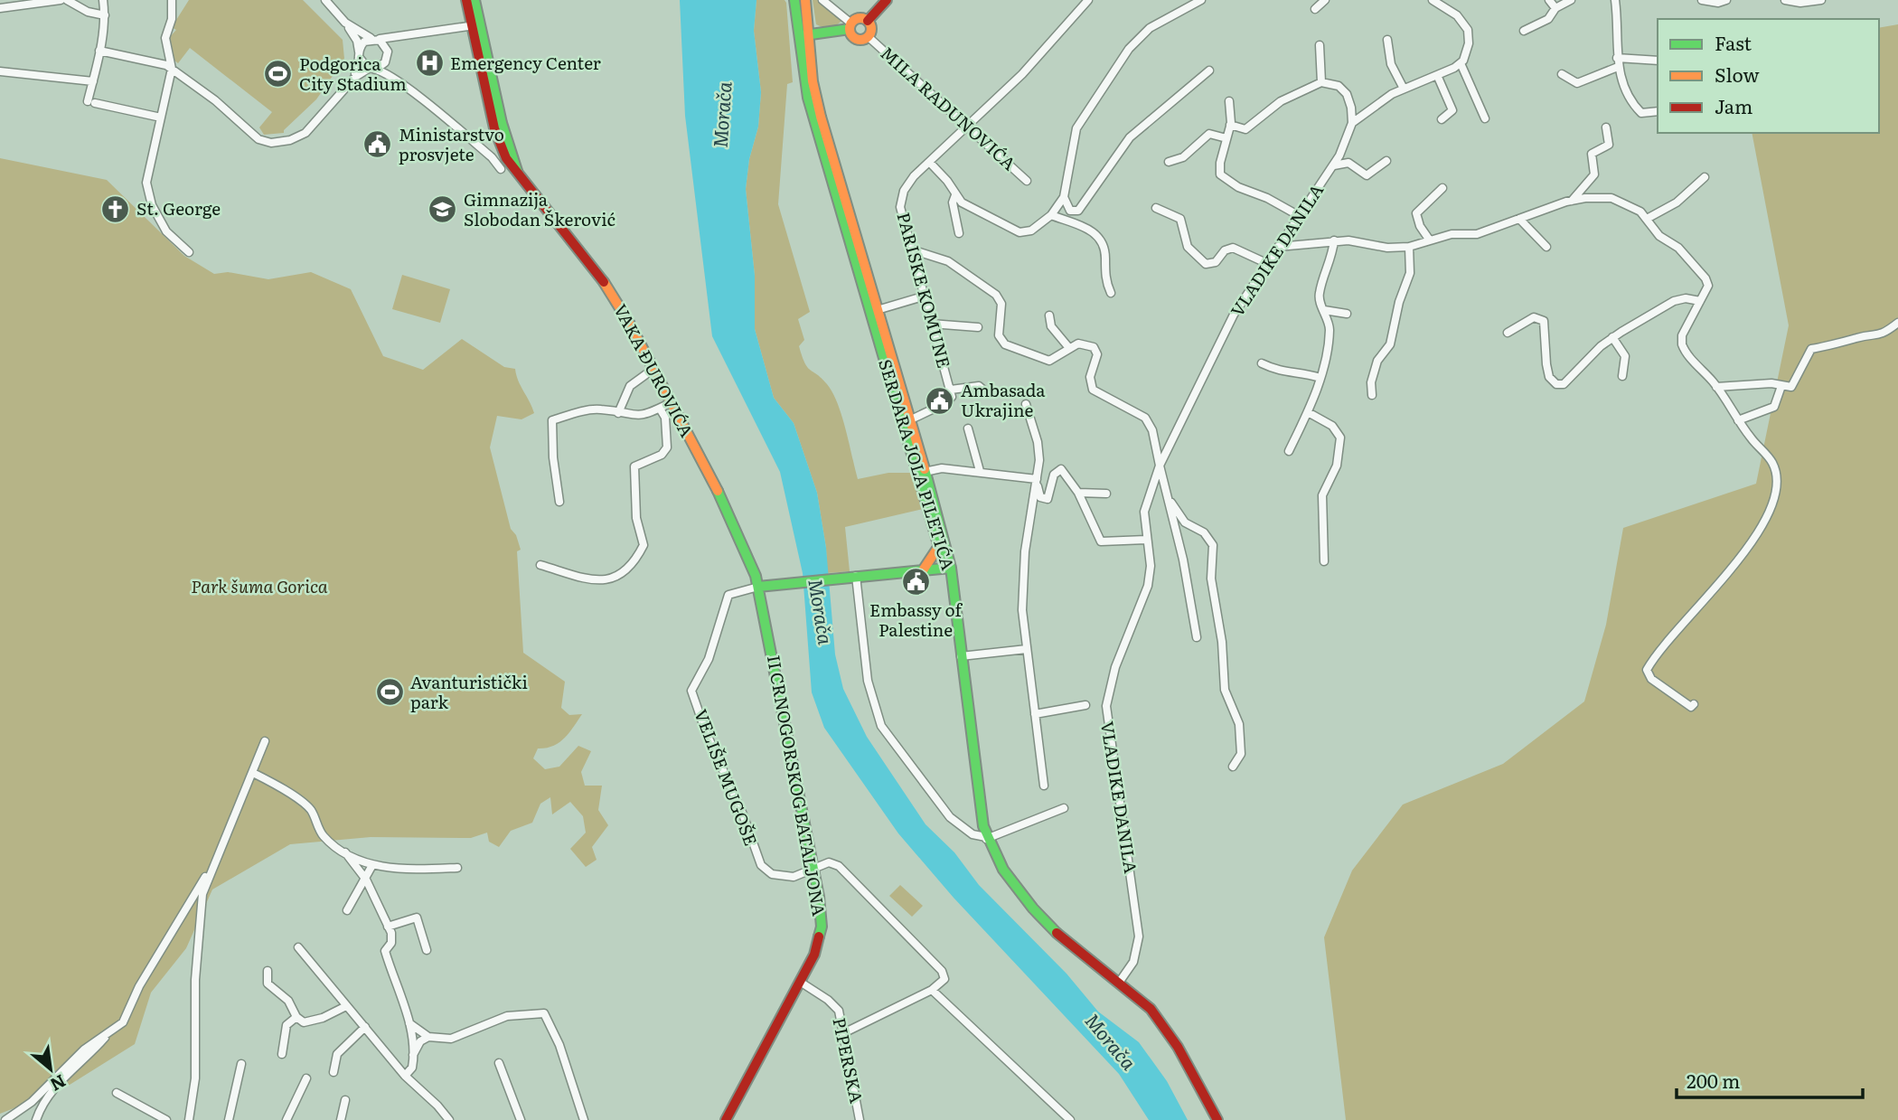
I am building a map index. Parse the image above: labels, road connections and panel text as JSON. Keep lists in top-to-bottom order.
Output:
{
  "streets": {
    "street": [
      "MILA RADUNOVIĆA",
      "VLADIKE DANILA",
      "PARISKE KOMUNE",
      "VAKA ĐUROVIĆA",
      "SERDARA JOLA PILETIĆA",
      "VELIŠE MUGOŠE",
      "II CRNOGORSKOG BATALJONA",
      "PIPERSKA"
    ]
  },
  "crossings": [
    ["MILA RADUNOVIĆA", "PARISKE KOMUNE"],
    ["VLADIKE DANILA", "SERDARA JOLA PILETIĆA"],
    ["PARISKE KOMUNE", "SERDARA JOLA PILETIĆA"],
    ["VAKA ĐUROVIĆA", "VELIŠE MUGOŠE"],
    ["VAKA ĐUROVIĆA", "II CRNOGORSKOG BATALJONA"],
    ["VELIŠE MUGOŠE", "II CRNOGORSKOG BATALJONA"],
    ["II CRNOGORSKOG BATALJONA", "PIPERSKA"]
  ],
  "water": ["Morača"],
  "parks": ["Park šuma Gorica"],
  "places": {
    "hospital": ["Emergency Center"],
    "sports": ["Podgorica City Stadium", "Avanturistički park"],
    "public building": ["Ministarstvo prosvjete", "Ambasada Ukrajine", "Embassy of Palestine"],
    "church": ["St. George"],
    "school or university": ["Gimnazija Slobodan Škerović"]
  },
  "legend": ["Fast", "Slow", "Jam"],
  "scale_bar": "200 m",
  "north": "bottom right"
}
